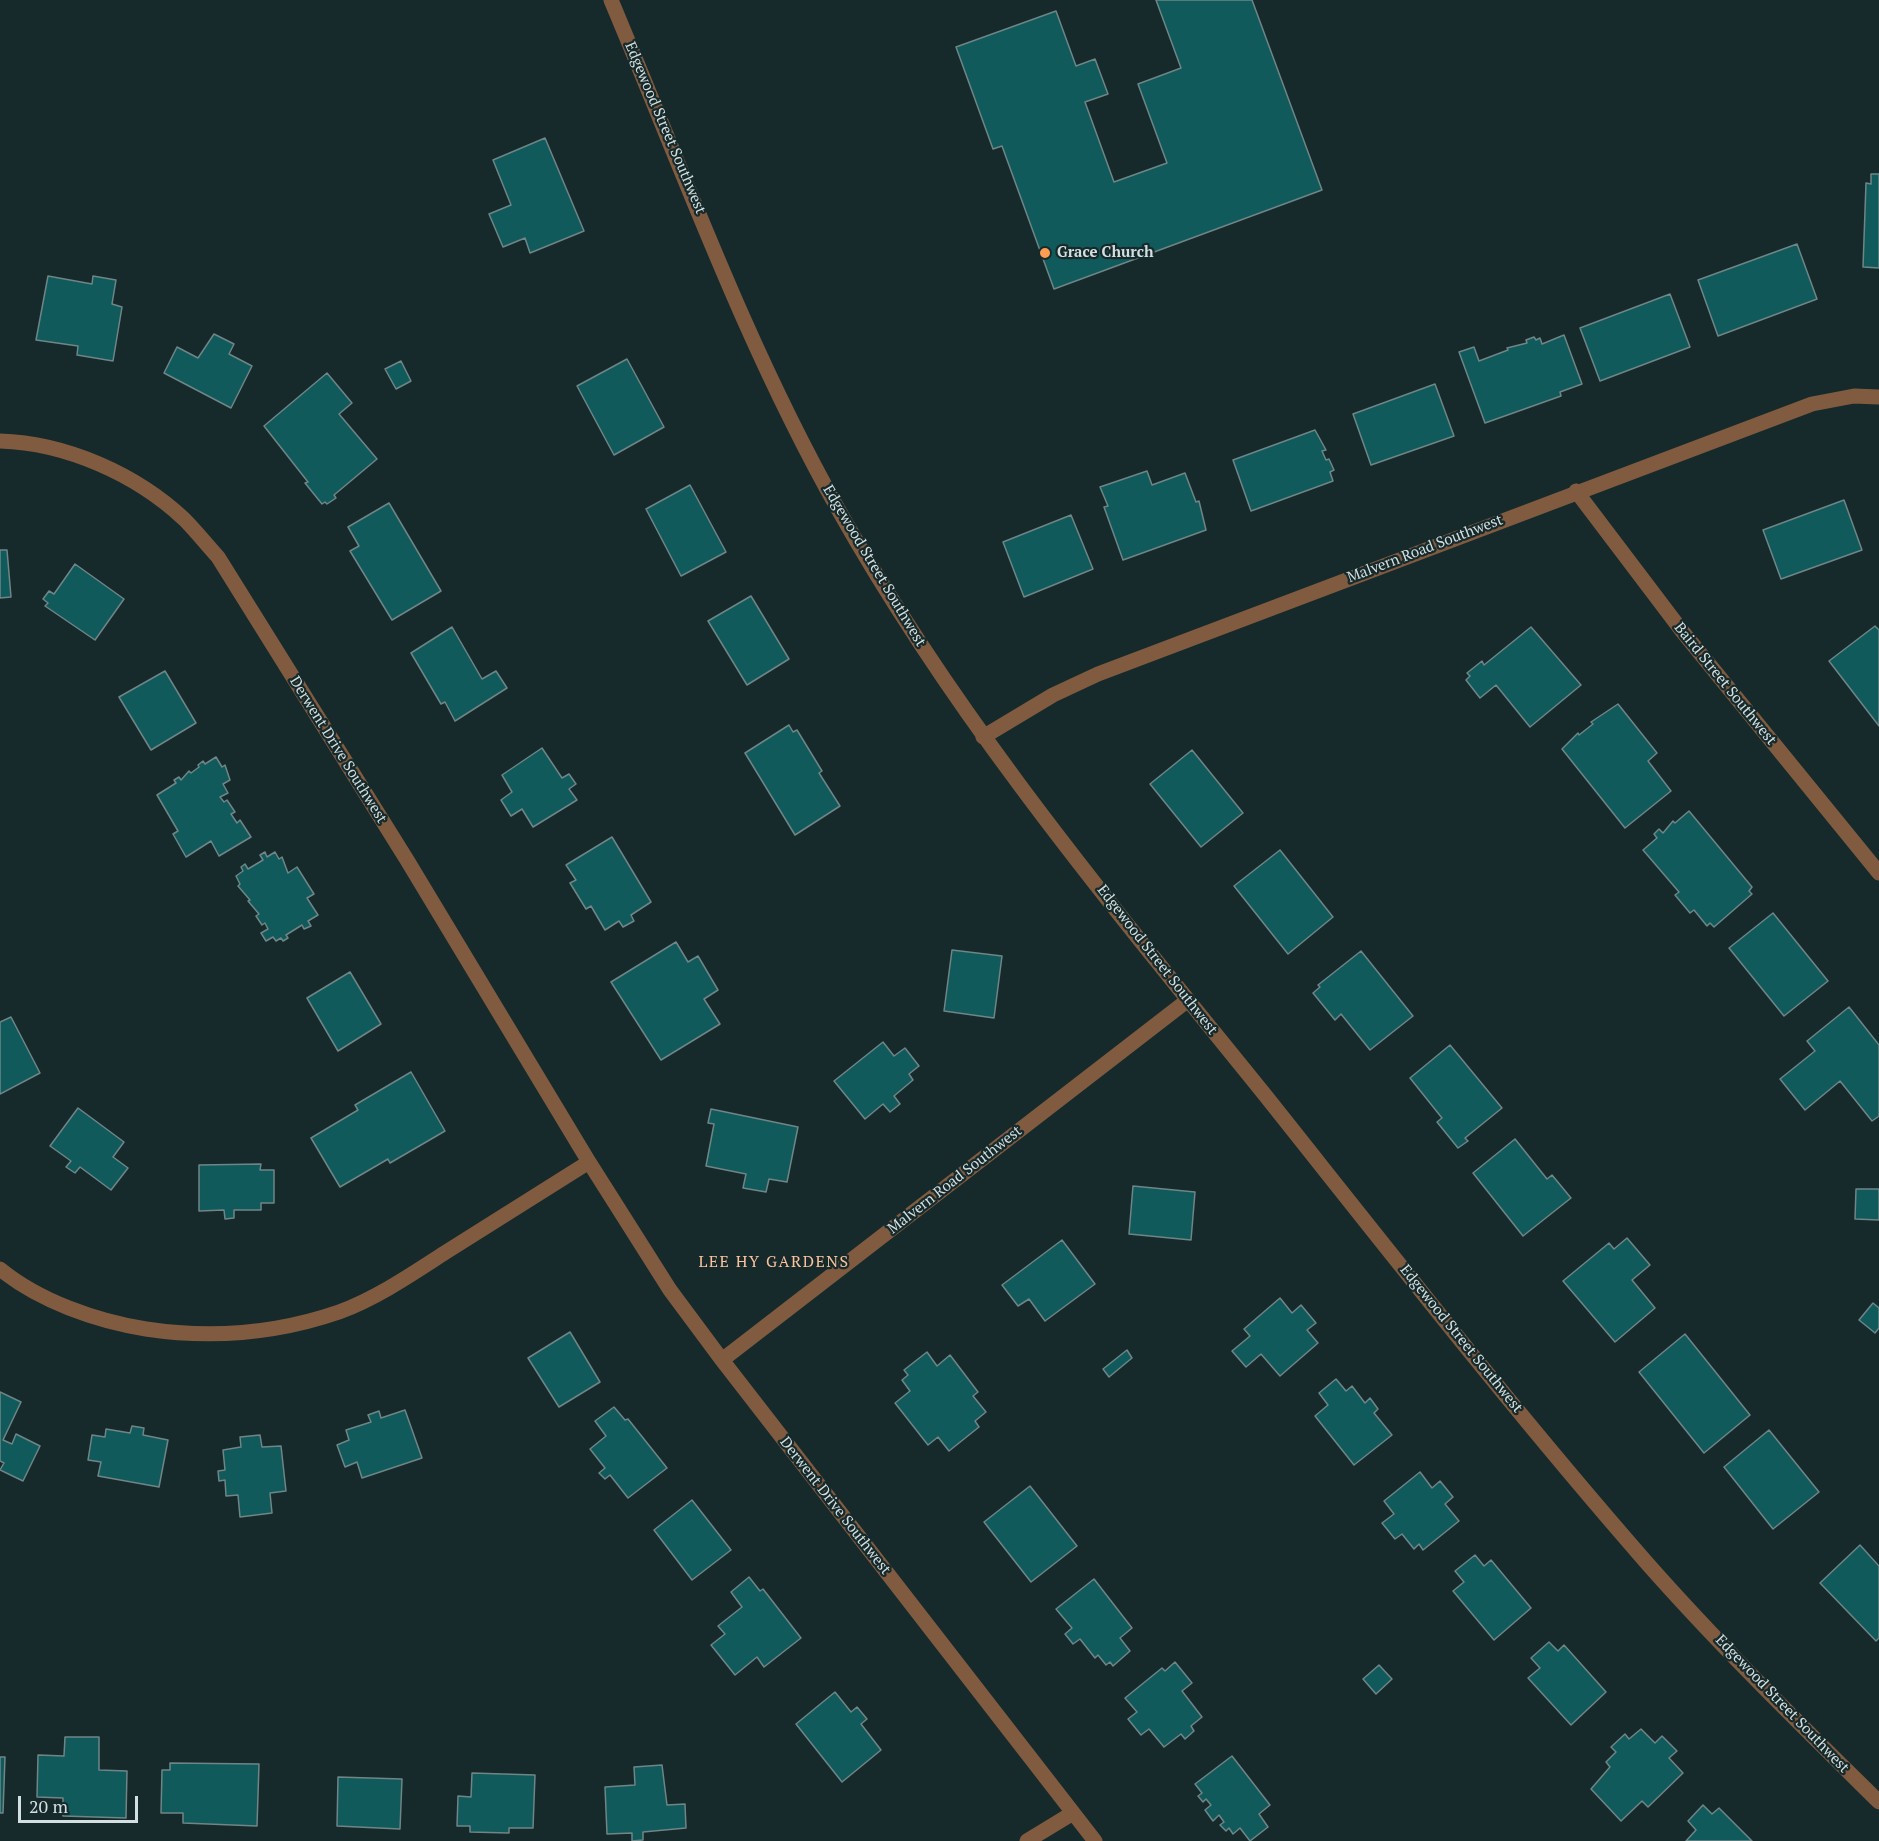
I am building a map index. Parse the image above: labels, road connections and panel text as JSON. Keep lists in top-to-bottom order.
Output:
{
  "streets": {
    "street": [
      "Edgewood Street Southwest",
      "Malvern Road Southwest",
      "Baird Street Southwest",
      "Derwent Drive Southwest"
    ]
  },
  "crossings": [
    ["Edgewood Street Southwest", "Malvern Road Southwest"],
    ["Malvern Road Southwest", "Baird Street Southwest"],
    ["Malvern Road Southwest", "Derwent Drive Southwest"]
  ],
  "districts": ["LEE HY GARDENS"],
  "places": ["Grace Church"],
  "scale_bar": "20 m"
}
